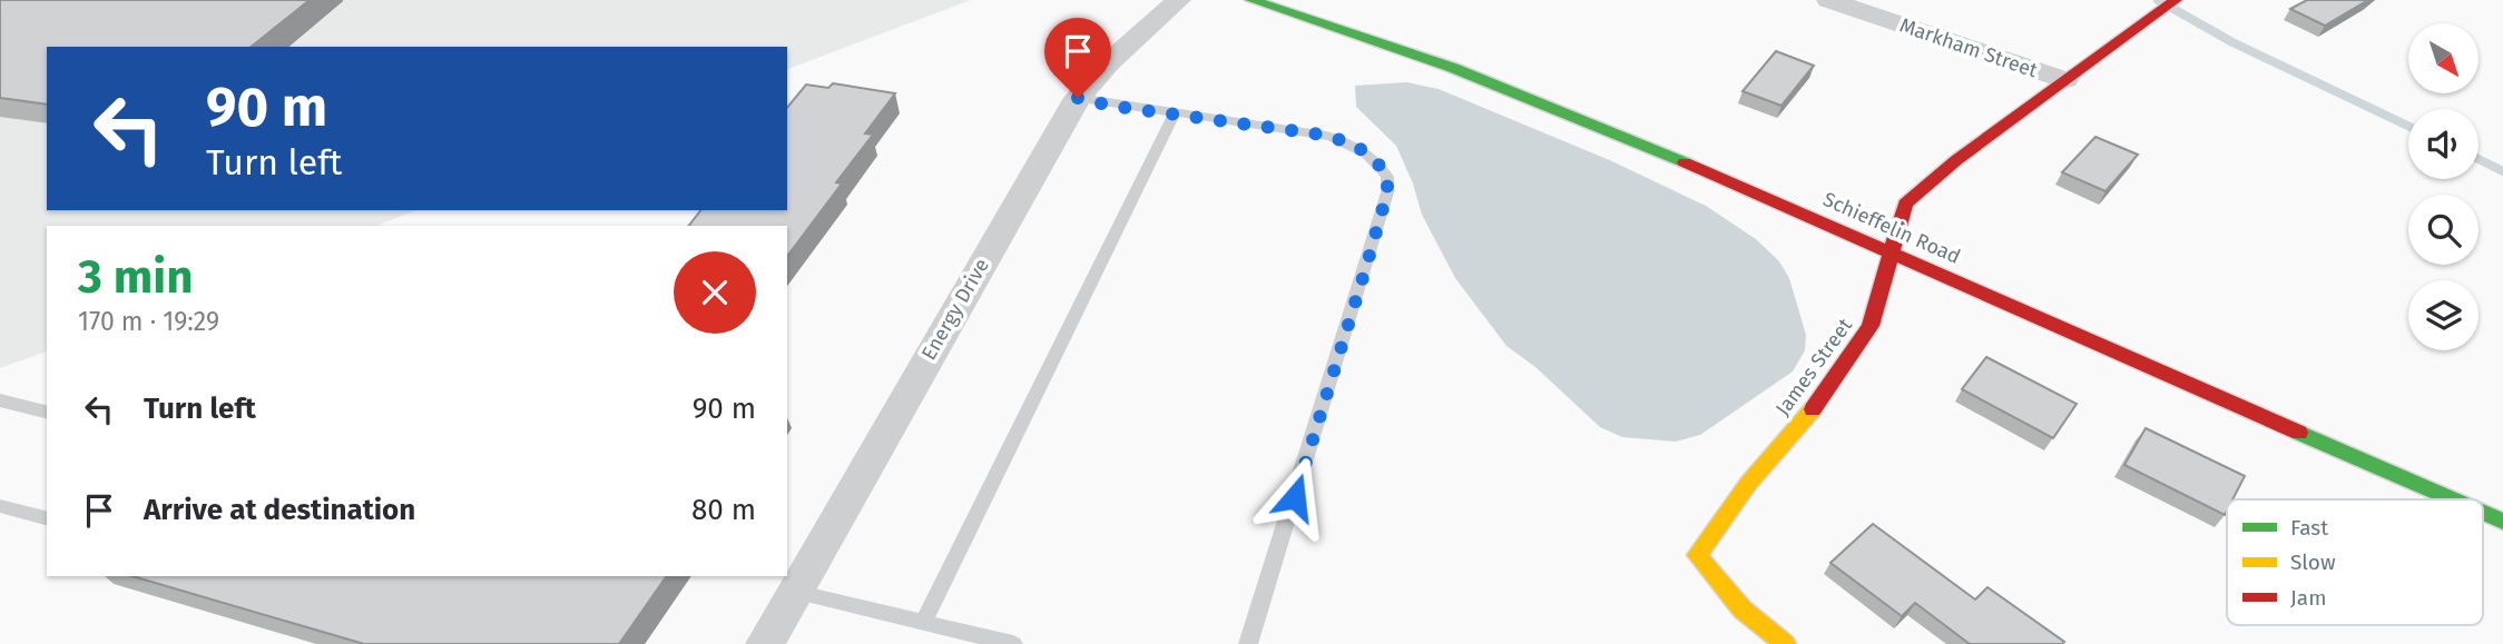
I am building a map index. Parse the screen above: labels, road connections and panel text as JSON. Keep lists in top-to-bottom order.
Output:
{
  "streets": {
    "street": [
      "Markham Street",
      "Schieffelin Road",
      "Energy Drive",
      "James Street"
    ]
  },
  "crossings": [
    ["Markham Street", "James Street"],
    ["Schieffelin Road", "James Street"]
  ],
  "legend": ["Fast", "Slow", "Jam"],
  "north": "bottom right",
  "page": {
    "turn": ["90 m", "Turn left"],
    "heading": ["3 min", "170 m · 19:29"],
    "list": [
      {
        "name": "Turn left",
        "value": "90 m"
      },
      {
        "name": "Arrive at destination",
        "value": "80 m"
      }
    ]
  }
}
